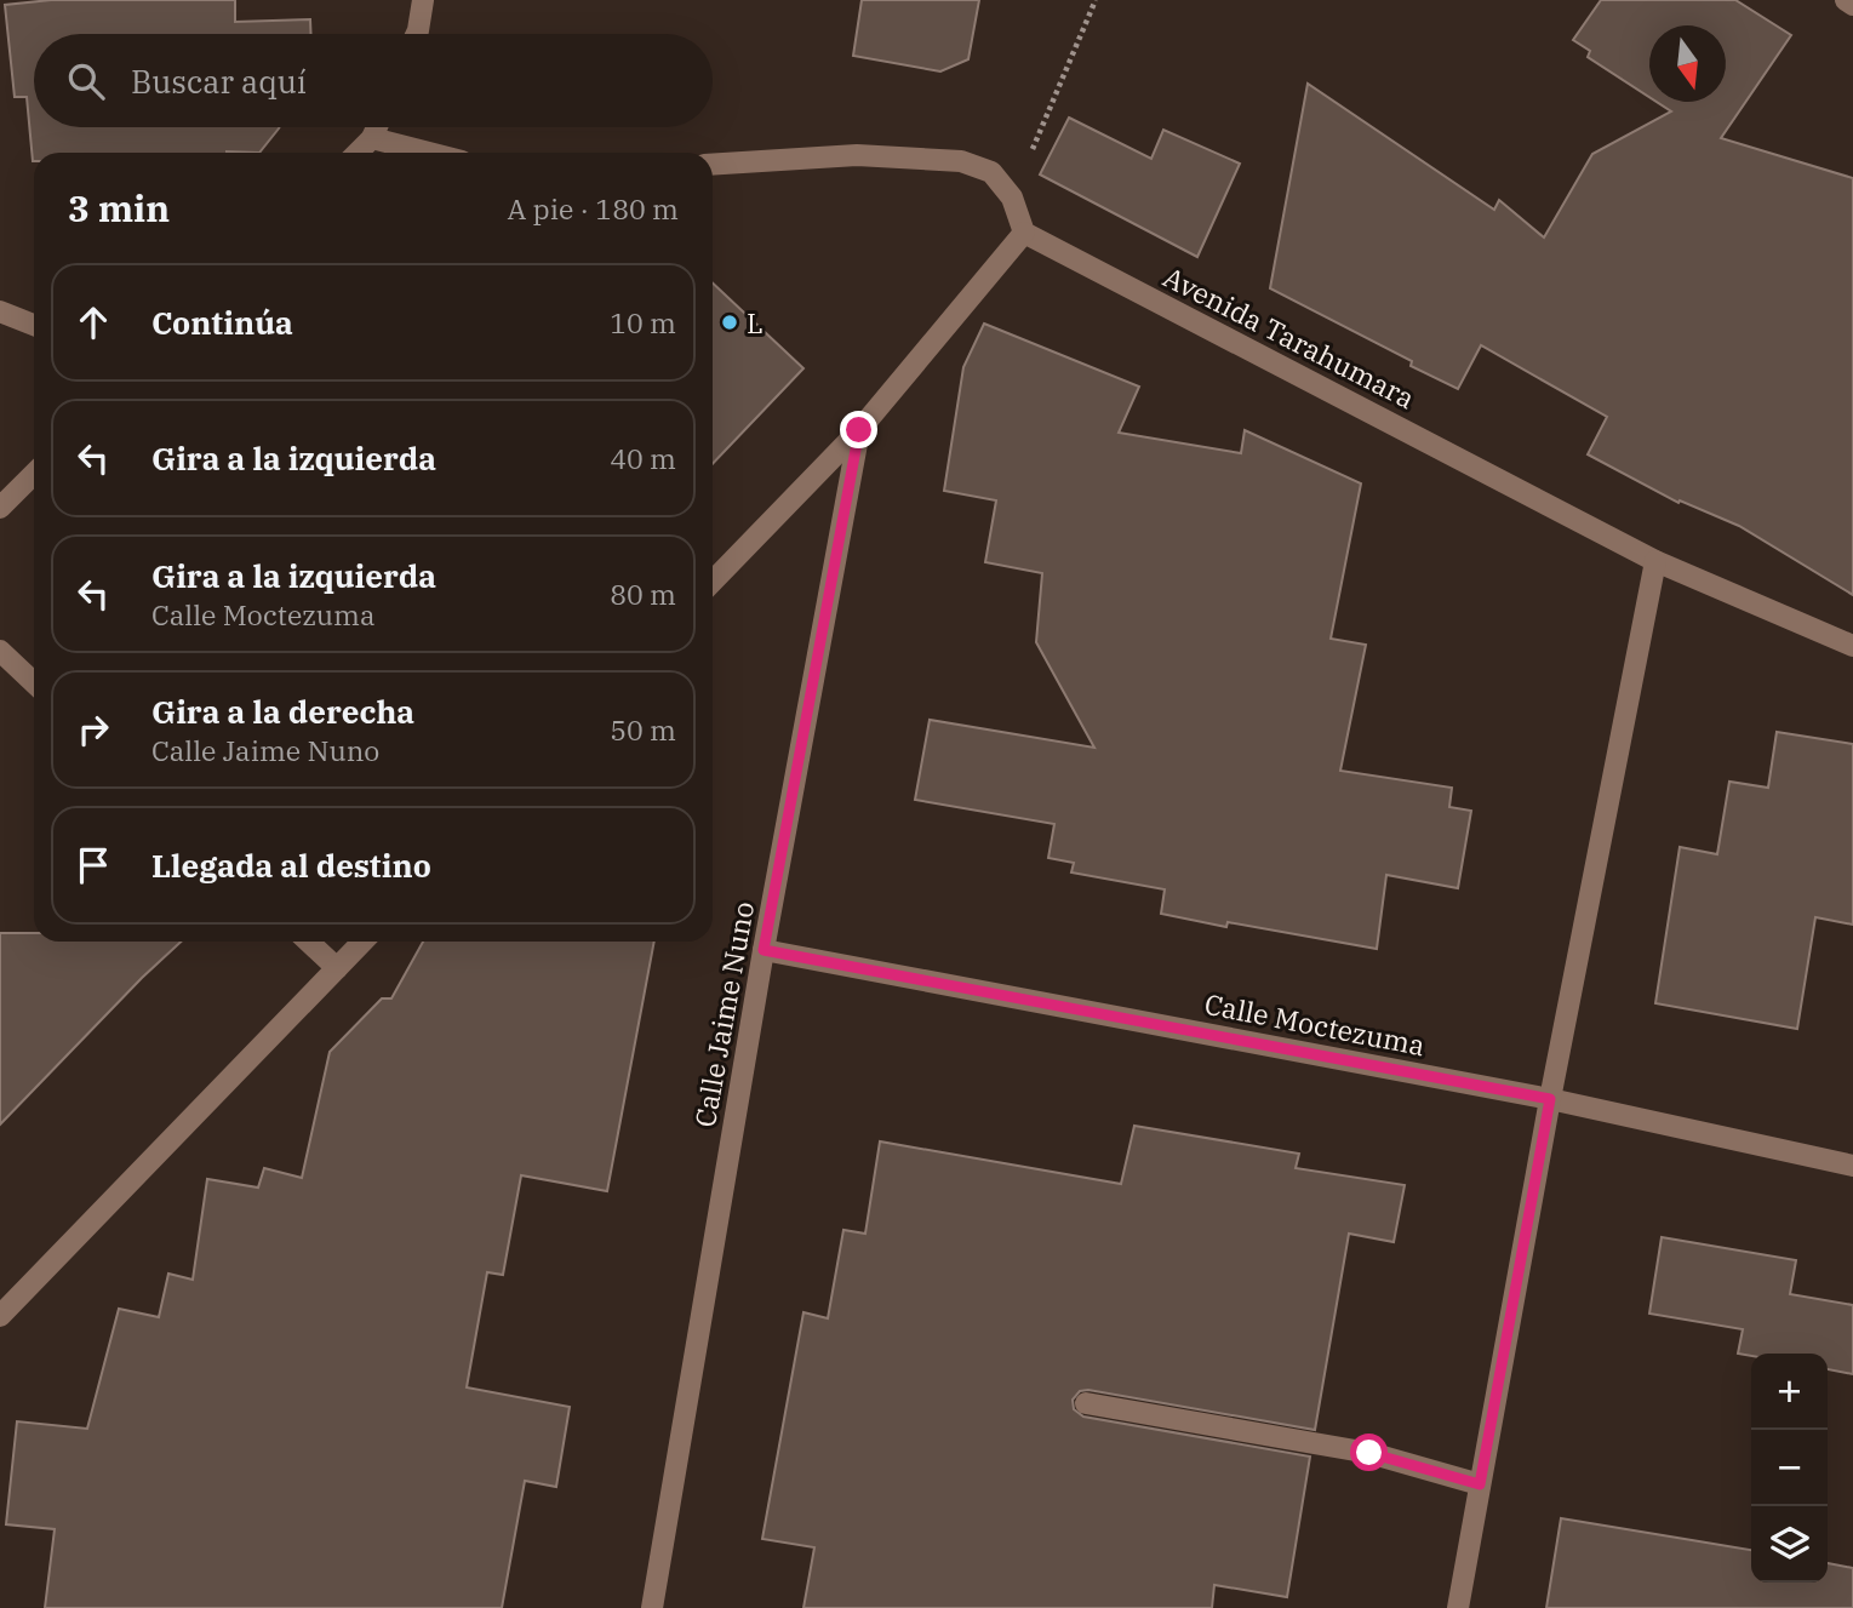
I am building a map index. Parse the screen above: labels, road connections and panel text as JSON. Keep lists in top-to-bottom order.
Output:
{
  "streets": {
    "street": ["Avenida Tarahumara", "Calle Jaime Nuno", "Calle Moctezuma"]
  },
  "crossings": [
    ["Calle Jaime Nuno", "Calle Moctezuma"]
  ],
  "places": ["L"],
  "north": "bottom",
  "page": {
    "search": "Buscar aquí",
    "heading": ["3 min", "A pie · 180 m"],
    "list": [
      ["Continúa", "10 m"],
      ["Gira a la izquierda", "40 m"],
      ["Gira a la izquierda", "Calle Moctezuma", "80 m"],
      ["Gira a la derecha", "Calle Jaime Nuno", "50 m"],
      "Llegada al destino"
    ],
    "map_buttons": ["+", "−"]
  }
}
